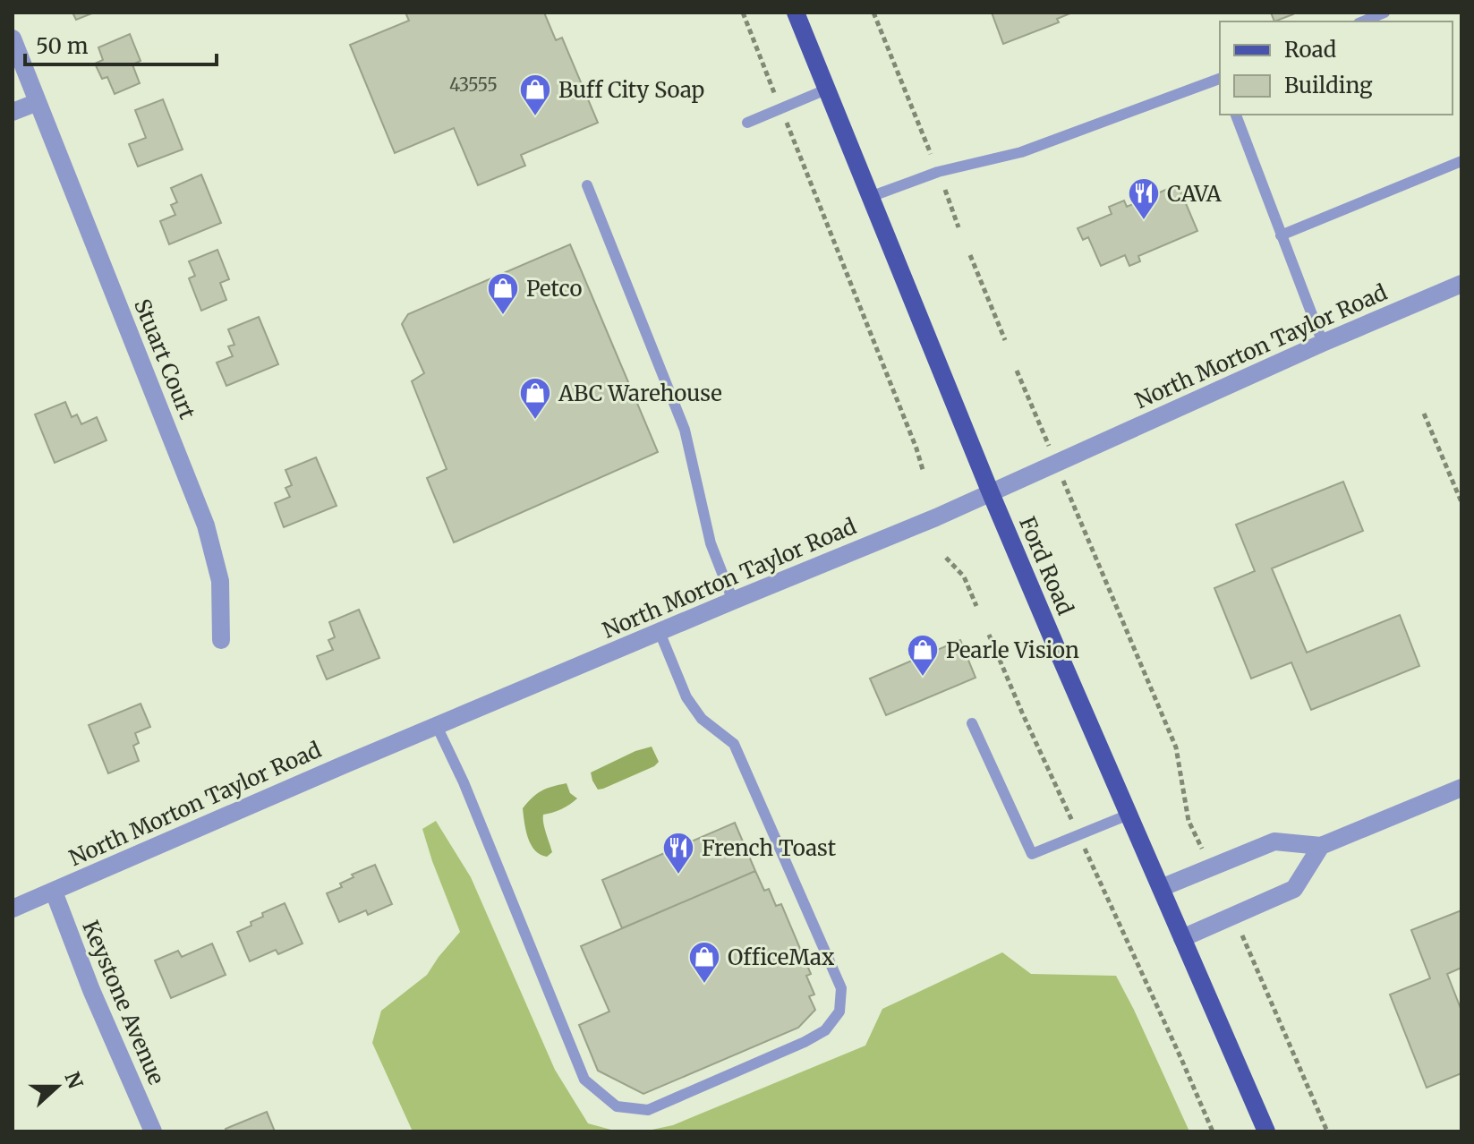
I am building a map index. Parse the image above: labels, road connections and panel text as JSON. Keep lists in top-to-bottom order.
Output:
{
  "streets": {
    "main road": ["Ford Road"],
    "street": ["North Morton Taylor Road", "Stuart Court", "Keystone Avenue"]
  },
  "crossings": [
    ["North Morton Taylor Road", "Ford Road"],
    ["North Morton Taylor Road", "Keystone Avenue"]
  ],
  "places": {
    "shop": [
      "Buff City Soap",
      "Petco",
      "ABC Warehouse",
      "Pearle Vision",
      "OfficeMax"
    ],
    "restaurant": ["CAVA", "French Toast"]
  },
  "house_numbers": ["43555"],
  "legend": ["Road", "Building"],
  "scale_bar": "50 m",
  "north": "right"
}
